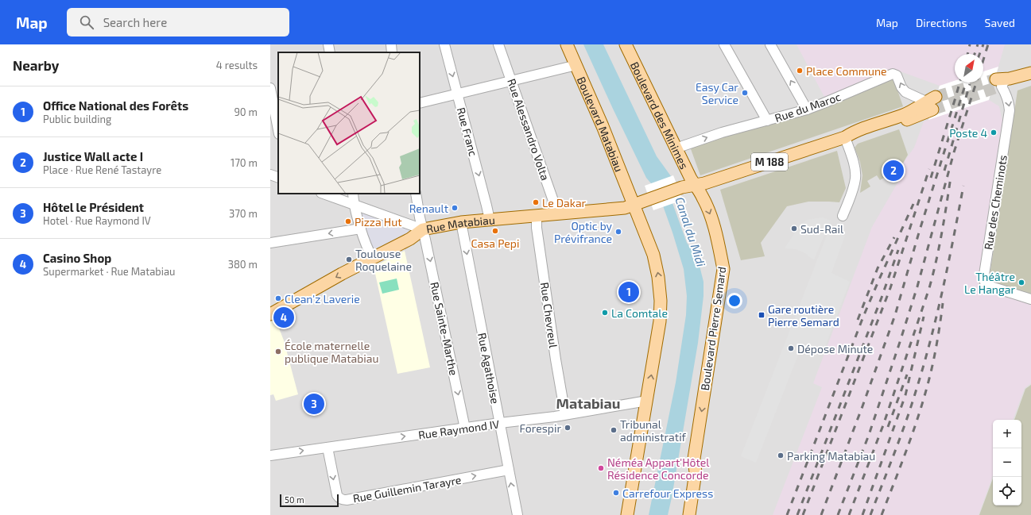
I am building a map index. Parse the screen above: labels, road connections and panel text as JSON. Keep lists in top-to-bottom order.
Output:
{
  "streets": {
    "main road": [
      "Boulevard des Minimes",
      "Boulevard Matabiau",
      "M 188",
      "Rue Matabiau",
      "Boulevard Pierre Semard"
    ],
    "street": [
      "Rue du Maroc",
      "Rue Alessandro Volta",
      "Rue Franc",
      "Rue des Cheminots",
      "Rue Chevreul",
      "Rue Sainte-Marthe",
      "Rue Agathoise",
      "Rue Raymond IV",
      "Rue Guillemin Tarayre"
    ]
  },
  "crossings": [
    ["Rue du Maroc", "Boulevard des Minimes"],
    ["Rue du Maroc", "M 188"],
    ["Boulevard des Minimes", "M 188"],
    ["Boulevard des Minimes", "Rue Matabiau"],
    ["Boulevard des Minimes", "Boulevard Pierre Semard"],
    ["Boulevard Matabiau", "Rue Matabiau"],
    ["Boulevard Matabiau", "Rue Raymond IV"],
    ["Rue Alessandro Volta", "Rue Matabiau"],
    ["Rue Franc", "Rue Matabiau"],
    ["M 188", "Rue Matabiau"],
    ["M 188", "Boulevard Pierre Semard"],
    ["Rue Matabiau", "Rue Chevreul"],
    ["Rue Matabiau", "Rue Sainte-Marthe"],
    ["Rue Matabiau", "Boulevard Pierre Semard"],
    ["Rue Matabiau", "Rue Agathoise"],
    ["Rue Chevreul", "Rue Raymond IV"],
    ["Rue Sainte-Marthe", "Rue Raymond IV"],
    ["Rue Agathoise", "Rue Raymond IV"],
    ["Rue Agathoise", "Rue Guillemin Tarayre"],
    ["Rue Raymond IV", "Rue Guillemin Tarayre"]
  ],
  "one_way": [
    "Boulevard Matabiau",
    "Rue Franc",
    "Rue des Cheminots",
    "Rue Sainte-Marthe",
    "Boulevard Pierre Semard",
    "Rue Raymond IV",
    "Rue Guillemin Tarayre"
  ],
  "districts": ["Matabiau"],
  "water": ["Canal du Midi"],
  "places": {
    "other": [
      "Place Commune",
      "Easy Car Service",
      "Poste 4",
      "Le Dakar",
      "Renault",
      "Pizza Hut",
      "Sud-Rail",
      "Casa Pepi",
      "Optic by Prévifrance",
      "Toulouse Roquelaine",
      "Théâtre Le Hangar",
      "Clean'z Laverie",
      "La Comtale",
      "Dépose Minute",
      "École maternelle publique Matabiau",
      "Forespir",
      "Tribunal administratif",
      "Parking Matabiau",
      "Néméa Appart'Hôtel Résidence Concorde",
      "Carrefour Express"
    ],
    "transit": ["Gare routière Pierre Semard"]
  },
  "scale_bar": "50 m",
  "north": "top right",
  "page": {
    "header": "Map",
    "search": "Search here",
    "nav": ["Map", "Directions", "Saved"],
    "heading": ["Nearby", "4 results"],
    "list": [
      {
        "mark": "1",
        "name": "Office National des Forêts",
        "note": "Public building",
        "value": "90 m"
      },
      {
        "mark": "2",
        "name": "Justice Wall acte I",
        "note": "Place · Rue René Tastayre",
        "value": "170 m"
      },
      {
        "mark": "3",
        "name": "Hôtel le Président",
        "note": "Hotel · Rue Raymond IV",
        "value": "370 m"
      },
      {
        "mark": "4",
        "name": "Casino Shop",
        "note": "Supermarket · Rue Matabiau",
        "value": "380 m"
      }
    ],
    "pins": [
      "2",
      "1",
      "4",
      "3"
    ],
    "map_buttons": ["+", "−"],
    "scale": "50 m"
  }
}
